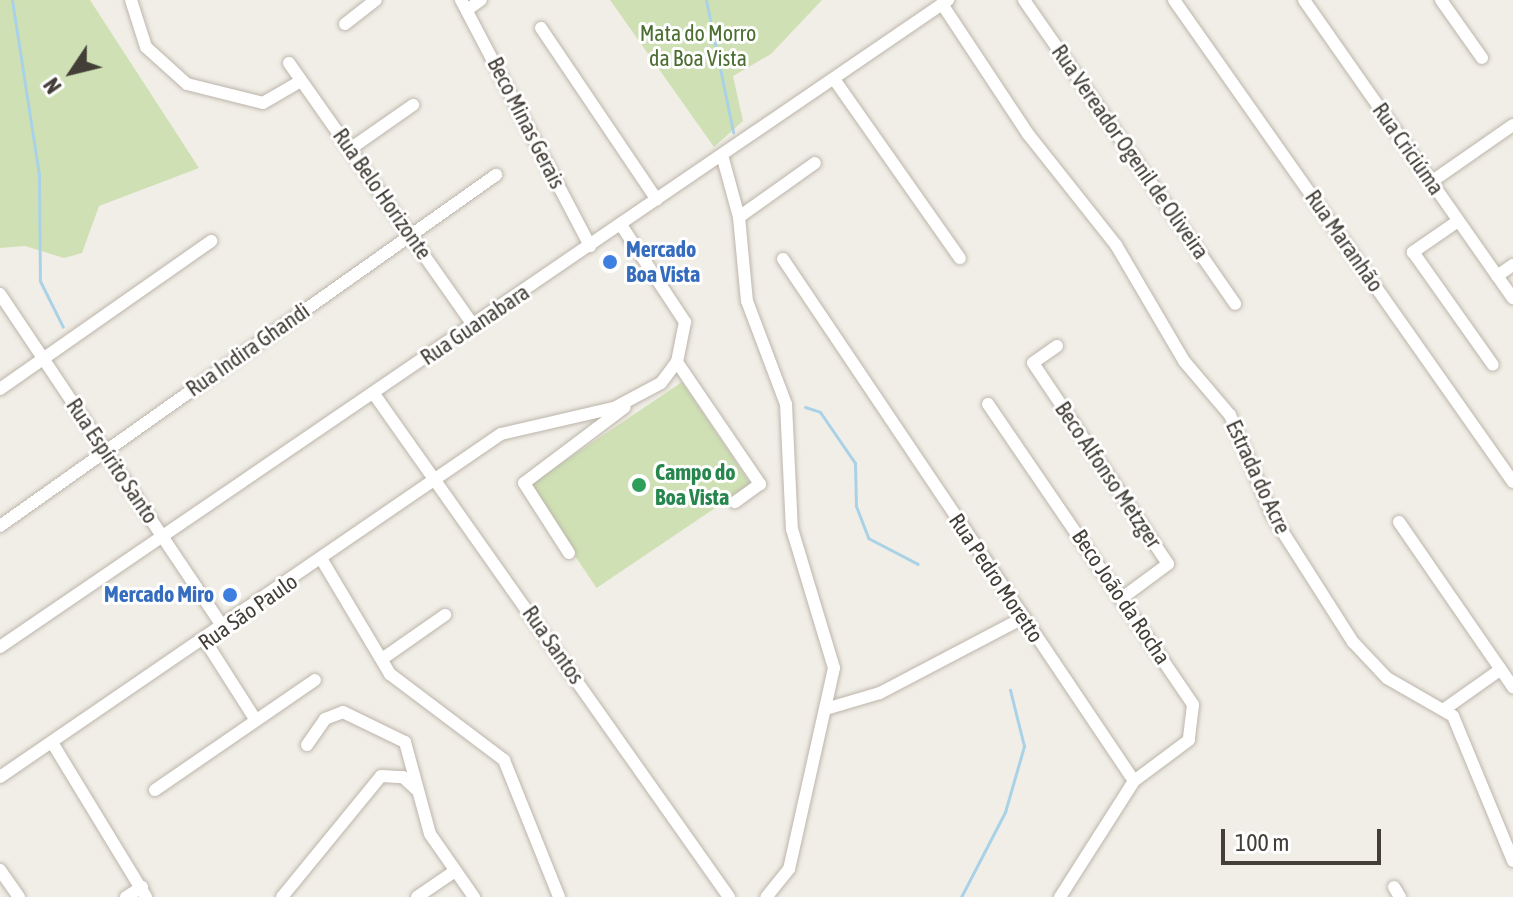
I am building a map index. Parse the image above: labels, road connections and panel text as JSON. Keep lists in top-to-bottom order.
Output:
{
  "streets": {
    "street": [
      "Beco Minas Gerais",
      "Rua Criciúma",
      "Rua Vereador Ogenil de Oliveira",
      "Rua Belo Horizonte",
      "Rua Maranhão",
      "Rua Guanabara",
      "Rua Indira Ghandi",
      "Rua Espírito Santo",
      "Beco Alfonso Metzger",
      "Estrada do Acre",
      "Rua Pedro Moretto",
      "Beco João da Rocha",
      "Rua São Paulo",
      "Rua Santos"
    ]
  },
  "crossings": [
    ["Beco Minas Gerais", "Rua Guanabara"],
    ["Rua Belo Horizonte", "Rua Guanabara"],
    ["Rua Belo Horizonte", "Rua Indira Ghandi"],
    ["Rua Guanabara", "Rua Espírito Santo"],
    ["Rua Guanabara", "Estrada do Acre"],
    ["Rua Guanabara", "Rua Santos"],
    ["Rua Indira Ghandi", "Rua Espírito Santo"],
    ["Rua Espírito Santo", "Rua São Paulo"],
    ["Beco Alfonso Metzger", "Beco João da Rocha"],
    ["Rua Pedro Moretto", "Beco João da Rocha"],
    ["Rua São Paulo", "Rua Santos"]
  ],
  "parks": ["Mata do Morro da Boa Vista"],
  "places": ["Mercado Boa Vista", "Campo do Boa Vista", "Mercado Miro"],
  "scale_bar": "100 m",
  "north": "bottom left"
}
